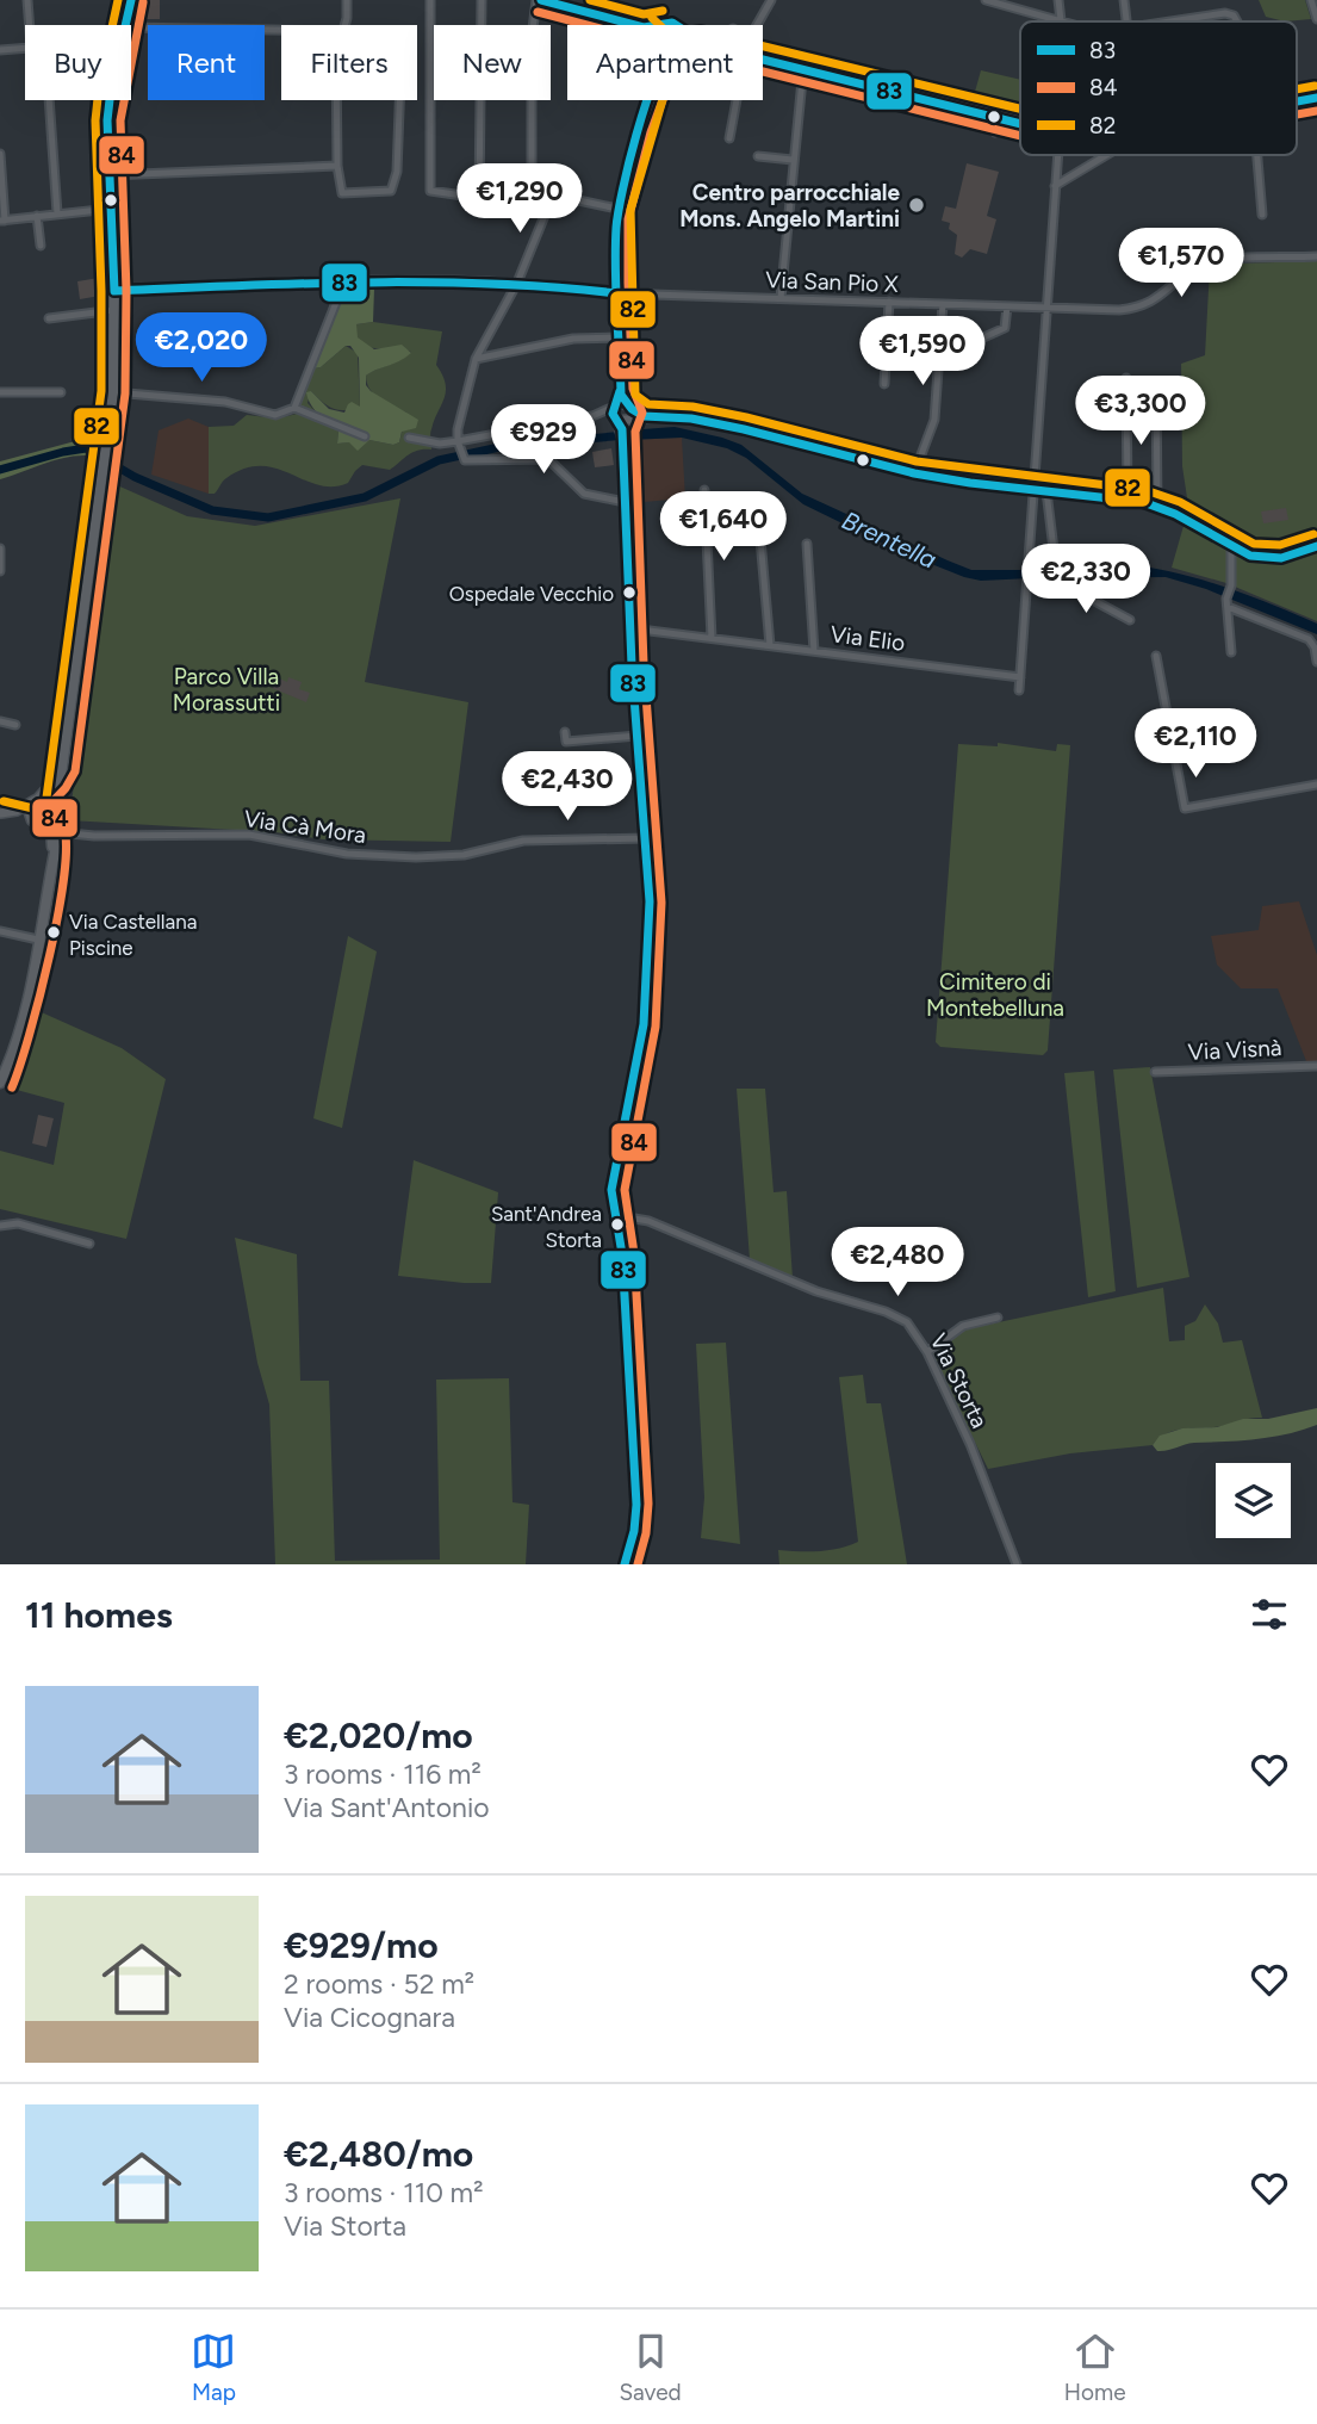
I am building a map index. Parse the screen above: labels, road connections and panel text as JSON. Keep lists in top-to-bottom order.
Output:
{
  "streets": {
    "street": [
      "Via San Pio X",
      "Via Elio",
      "Via Cà Mora",
      "Via Visnà",
      "Via Storta"
    ]
  },
  "water": ["Brentella"],
  "parks": ["Parco Villa Morassutti", "Cimitero di Montebelluna"],
  "places": [
    "Centro parrocchiale Mons. Angelo Martini",
    "Ospedale Vecchio",
    "Via Castellana Piscine",
    "Sant'Andrea Storta"
  ],
  "lines": ["transit line 83", "transit line 82", "transit line 84"],
  "legend": ["83", "84", "82"],
  "page": {
    "chip": [
      "Buy",
      "Rent",
      "Filters",
      "New",
      "Apartment"
    ],
    "price": [
      "€1,290",
      "€1,570",
      "€2,020",
      "€1,590",
      "€3,300",
      "€929",
      "€1,640",
      "€2,330",
      "€2,110",
      "€2,430",
      "€2,480"
    ],
    "heading": "11 homes",
    "list": [
      {
        "name": "€2,020/mo",
        "note": "3 rooms · 116 m² · Via Sant'Antonio"
      },
      {
        "name": "€929/mo",
        "note": "2 rooms · 52 m² · Via Cicognara"
      },
      {
        "name": "€2,480/mo",
        "note": "3 rooms · 110 m² · Via Storta"
      }
    ],
    "tabs": ["Map", "Saved", "Home"]
  }
}
